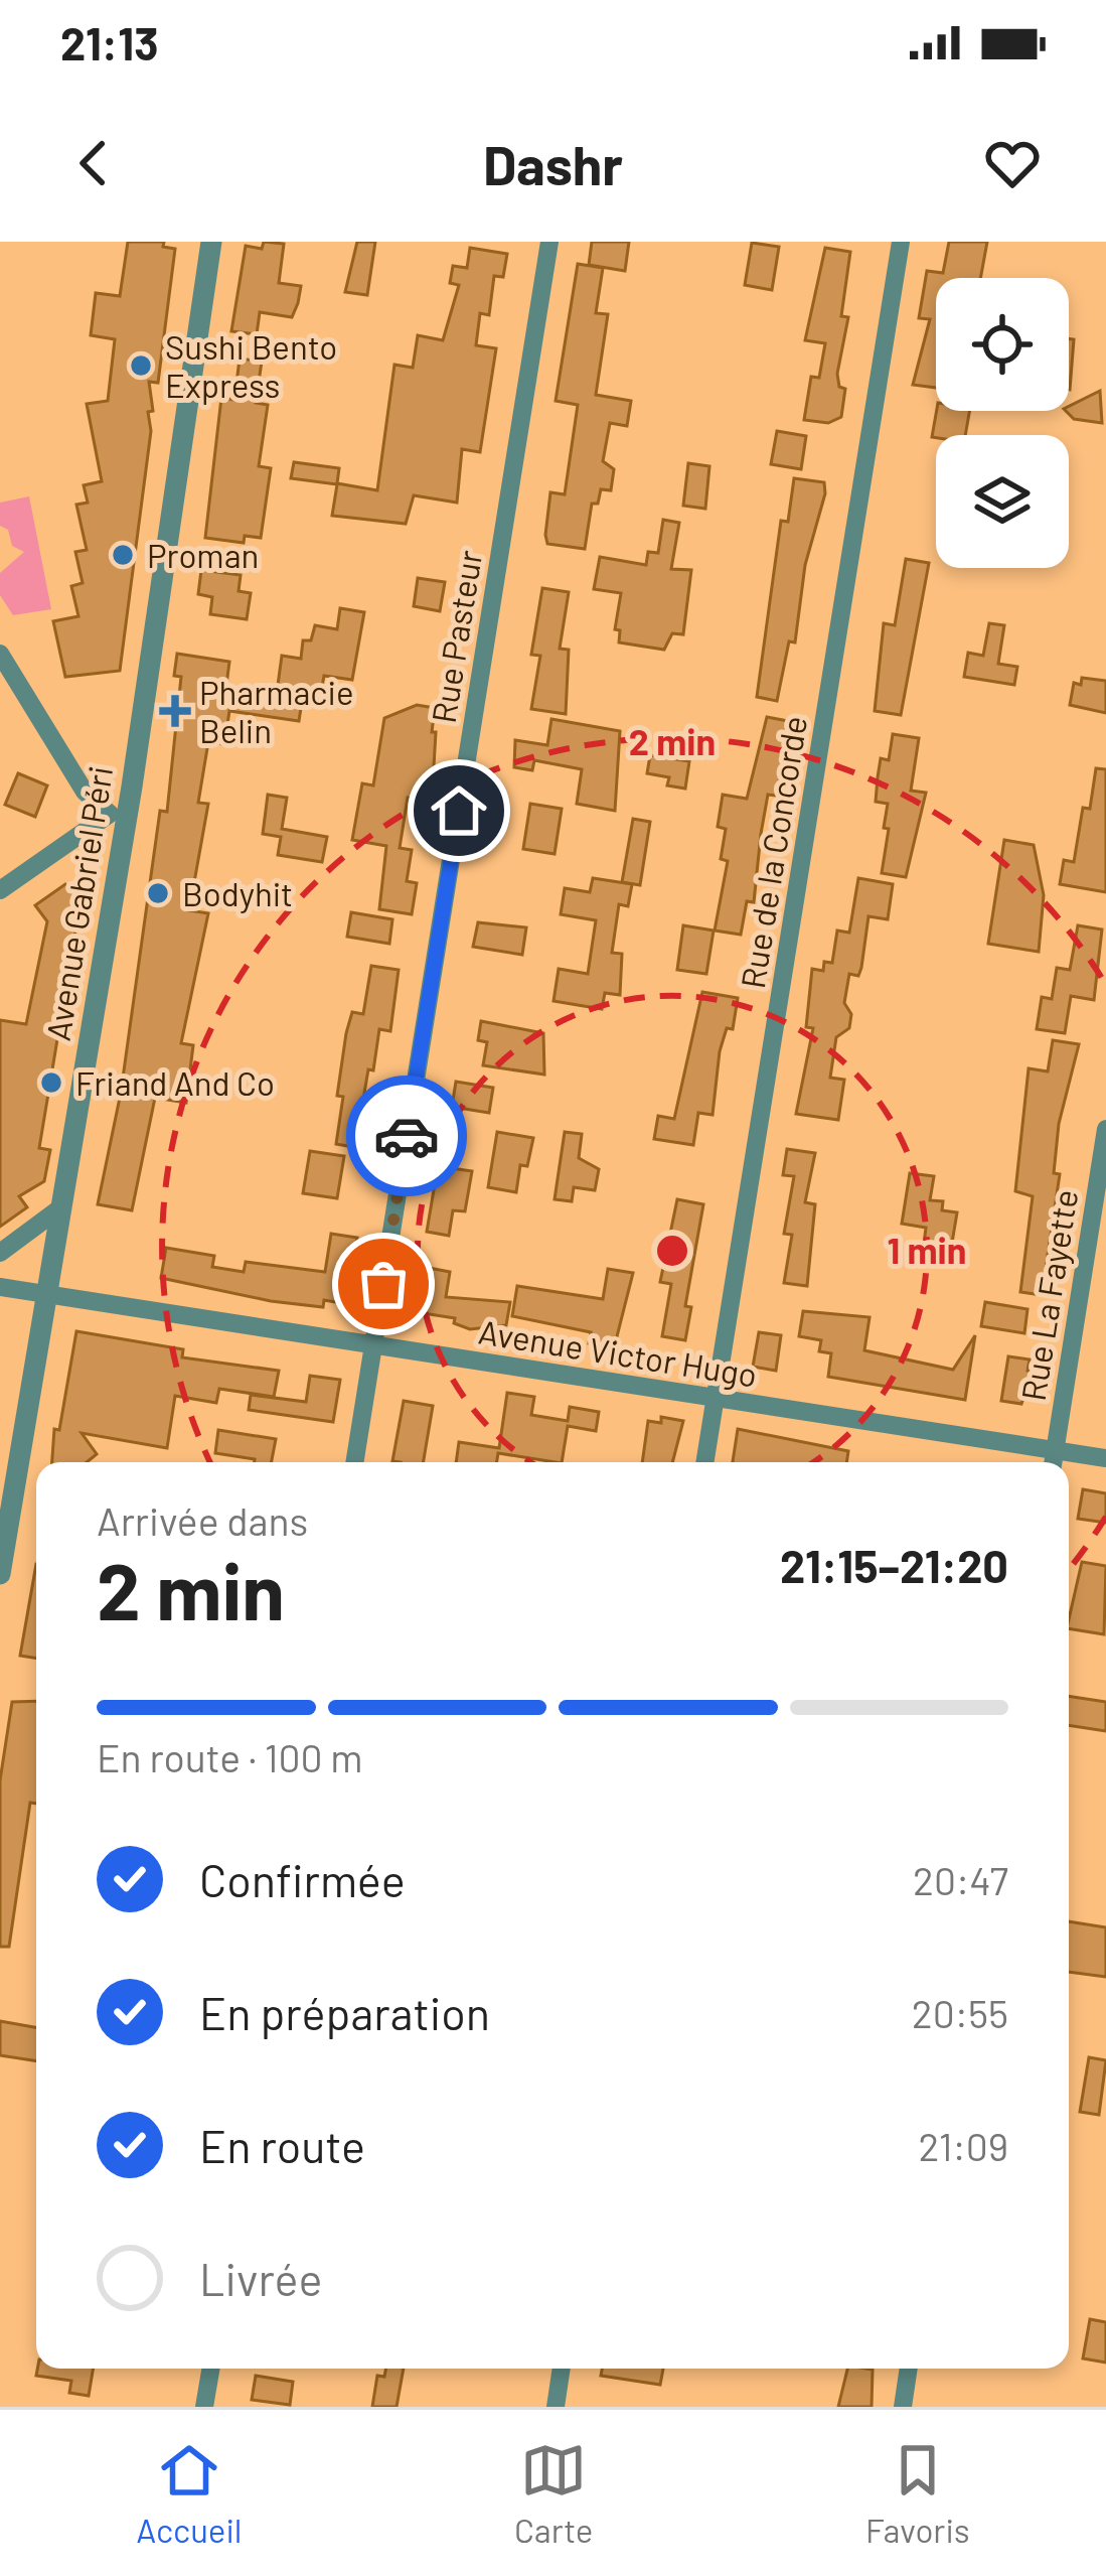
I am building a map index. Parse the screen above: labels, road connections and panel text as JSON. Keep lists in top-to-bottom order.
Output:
{
  "streets": {
    "street": [
      "Rue Pasteur",
      "Rue de la Concorde",
      "Avenue Gabriel Péri",
      "Rue La Fayette",
      "Avenue Victor Hugo"
    ]
  },
  "crossings": [
    ["Rue Pasteur", "Avenue Victor Hugo"],
    ["Rue de la Concorde", "Avenue Victor Hugo"],
    ["Avenue Gabriel Péri", "Avenue Victor Hugo"],
    ["Rue La Fayette", "Avenue Victor Hugo"]
  ],
  "places": {
    "other": [
      "Sushi Bento Express",
      "Proman",
      "Bodyhit",
      "Friand And Co"
    ],
    "health": ["Pharmacie Belin"]
  },
  "page": {
    "status": "21:13",
    "header": "Dashr",
    "heading": ["2 min", "Arrivée dans", "21:15–21:20"],
    "bar": "En route · 100 m",
    "list": [
      ["Confirmée", "20:47"],
      ["En préparation", "20:55"],
      ["En route", "21:09"],
      "Livrée"
    ],
    "tabs": ["Accueil", "Carte", "Favoris"]
  },
  "rings": ["2 min", "1 min"]
}
